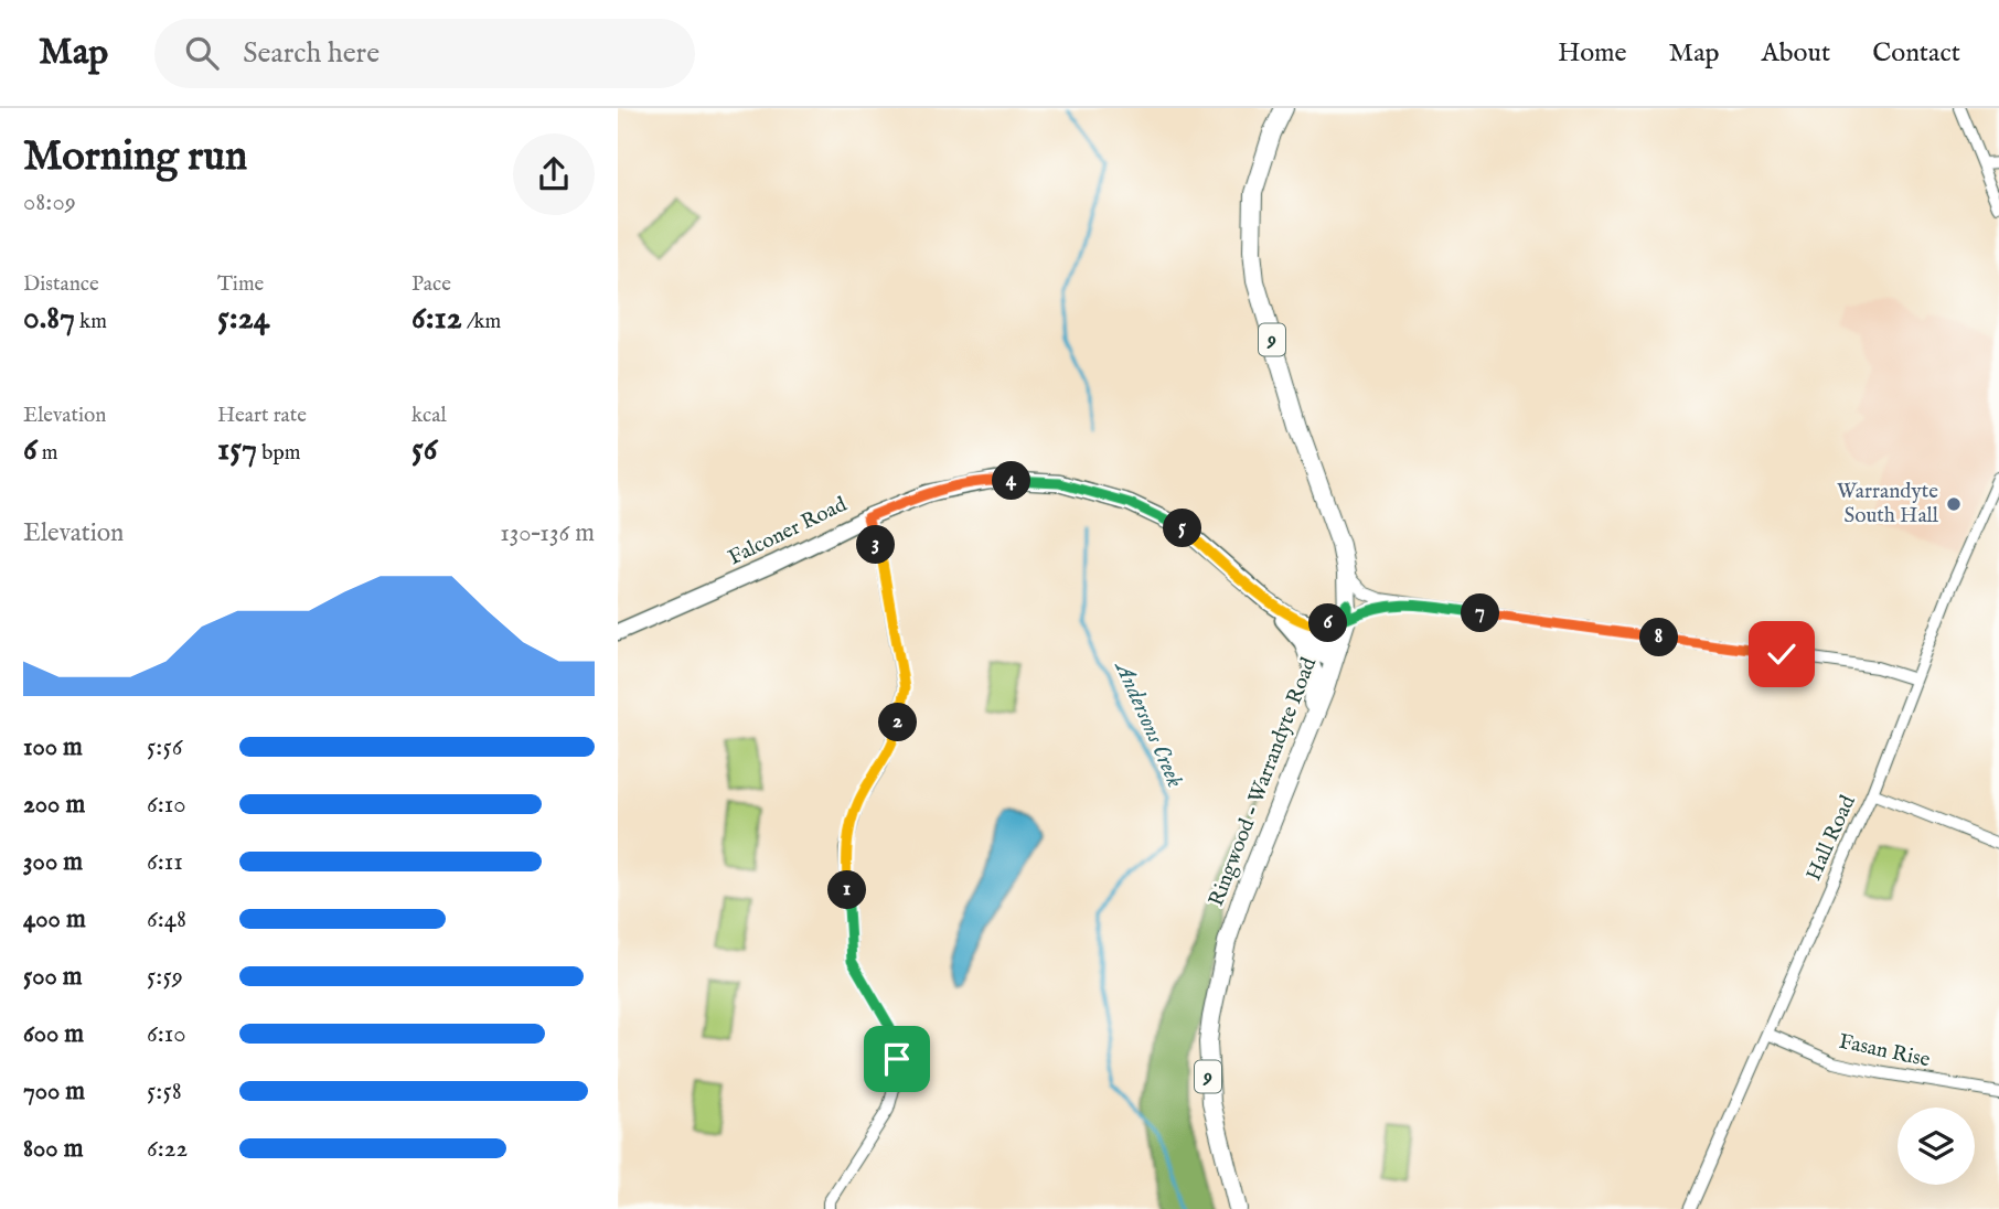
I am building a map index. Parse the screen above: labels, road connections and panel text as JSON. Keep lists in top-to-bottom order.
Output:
{
  "streets": {
    "main road": ["9", "Falconer Road", "Ringwood - Warrandyte Road"],
    "street": ["Hall Road", "Fasan Rise"]
  },
  "crossings": [
    ["Falconer Road", "Ringwood - Warrandyte Road"],
    ["Hall Road", "Fasan Rise"]
  ],
  "water": ["Andersons Creek"],
  "places": ["Warrandyte South Hall"],
  "page": {
    "header": "Map",
    "search": "Search here",
    "nav": [
      "Home",
      "Map",
      "About",
      "Contact"
    ],
    "heading": ["Morning run", "08:09"],
    "stats": [
      ["Distance", "0.87 km"],
      ["Time", "5:24"],
      ["Pace", "6:12 /km"],
      ["Elevation", "6 m"],
      ["Heart rate", "157 bpm"],
      ["kcal", "56"]
    ],
    "pins": [
      "4",
      "5",
      "3",
      "7",
      "6",
      "8",
      "2",
      "1"
    ],
    "chart": ["Elevation", "130–136 m"],
    "list": [
      {
        "name": "100 m",
        "note": "5:56"
      },
      {
        "name": "200 m",
        "note": "6:10"
      },
      {
        "name": "300 m",
        "note": "6:11"
      },
      {
        "name": "400 m",
        "note": "6:48"
      },
      {
        "name": "500 m",
        "note": "5:59"
      },
      {
        "name": "600 m",
        "note": "6:10"
      },
      {
        "name": "700 m",
        "note": "5:58"
      },
      {
        "name": "800 m",
        "note": "6:22"
      }
    ]
  }
}
